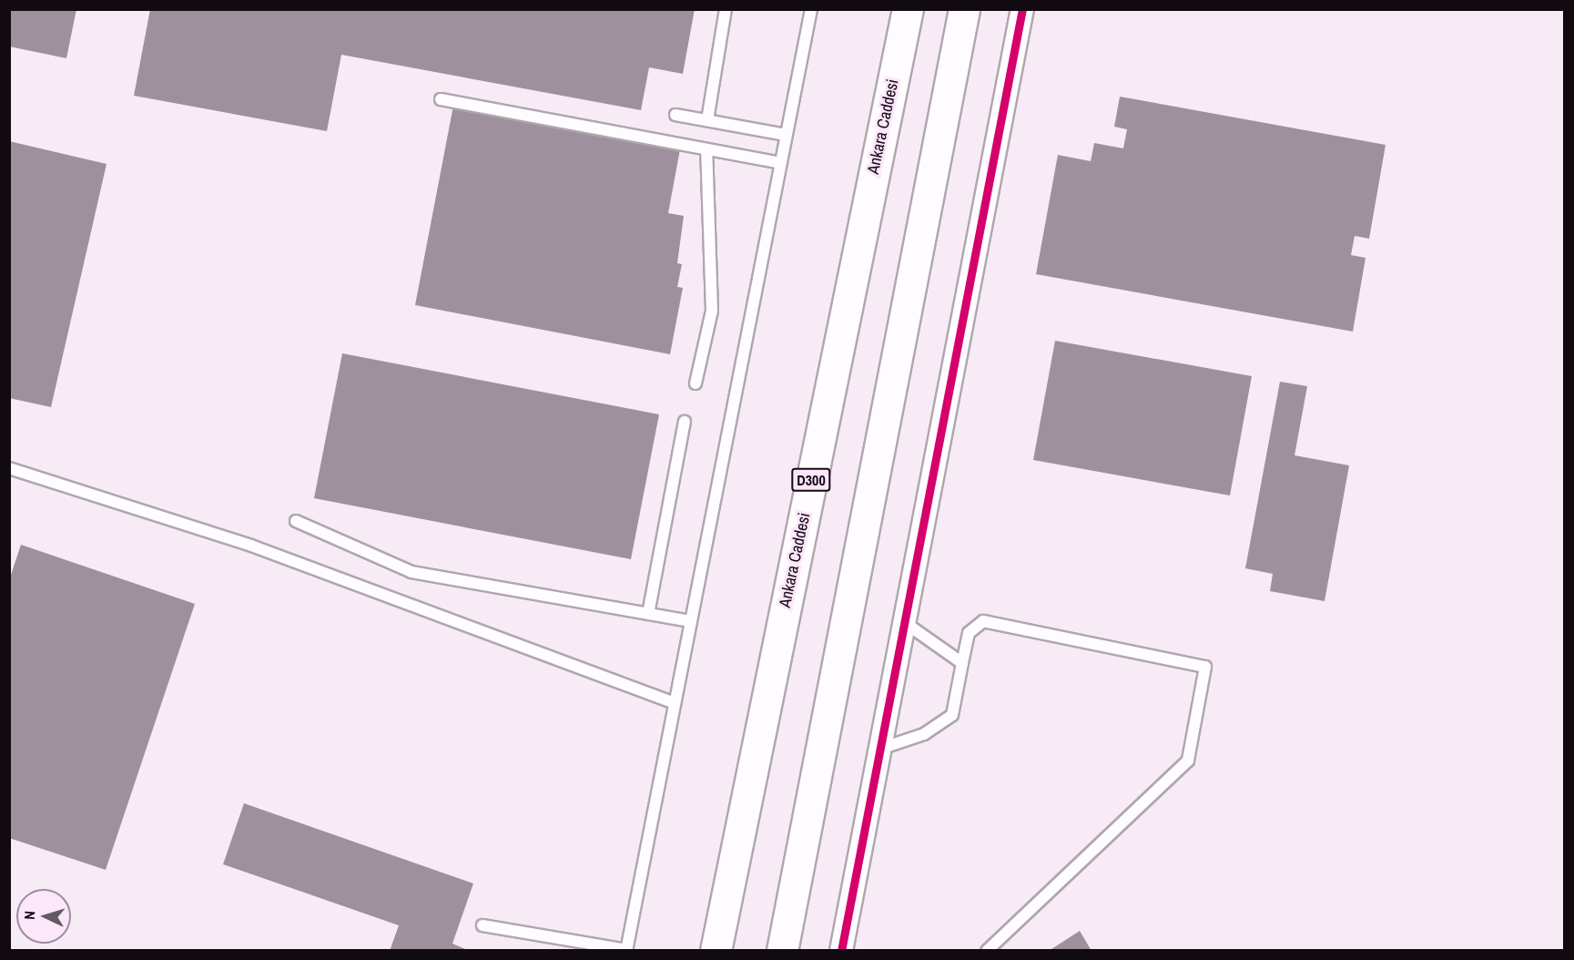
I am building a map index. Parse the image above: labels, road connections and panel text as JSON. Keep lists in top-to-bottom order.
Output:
{
  "streets": {
    "highway": ["Ankara Caddesi", "D300"]
  },
  "north": "left"
}
